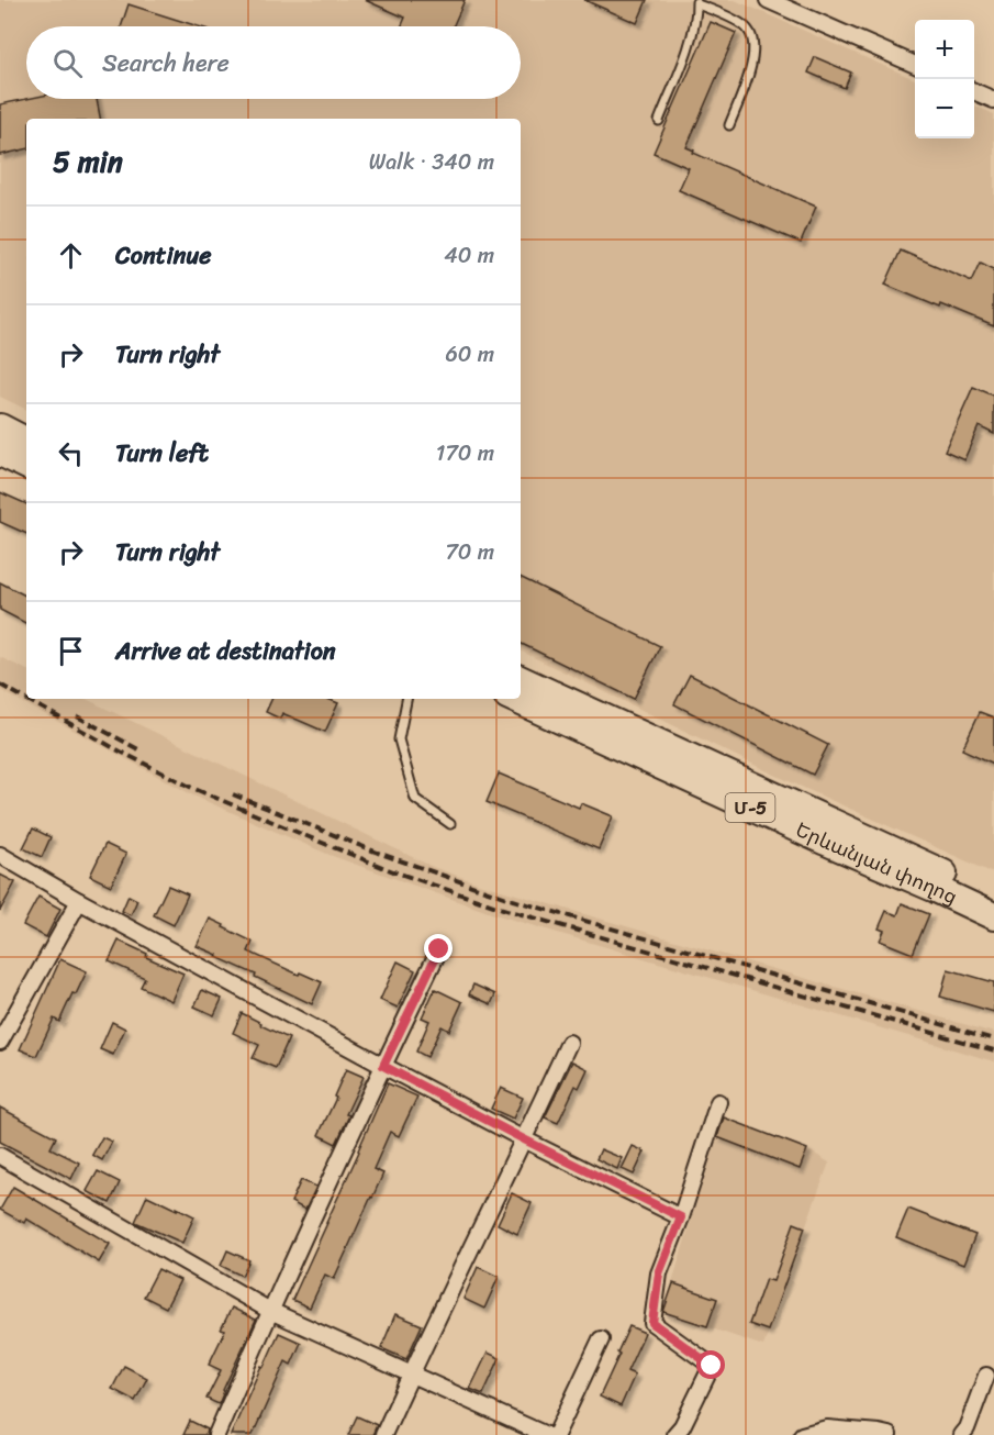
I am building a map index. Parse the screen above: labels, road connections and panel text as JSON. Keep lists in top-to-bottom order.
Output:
{
  "streets": {
    "highway": ["Մ-5", "Երևանյան փողոց"]
  },
  "page": {
    "map_buttons": ["+", "−"],
    "search": "Search here",
    "heading": ["5 min", "Walk · 340 m"],
    "list": [
      ["Continue", "40 m"],
      ["Turn right", "60 m"],
      ["Turn left", "170 m"],
      ["Turn right", "70 m"],
      "Arrive at destination"
    ]
  }
}
